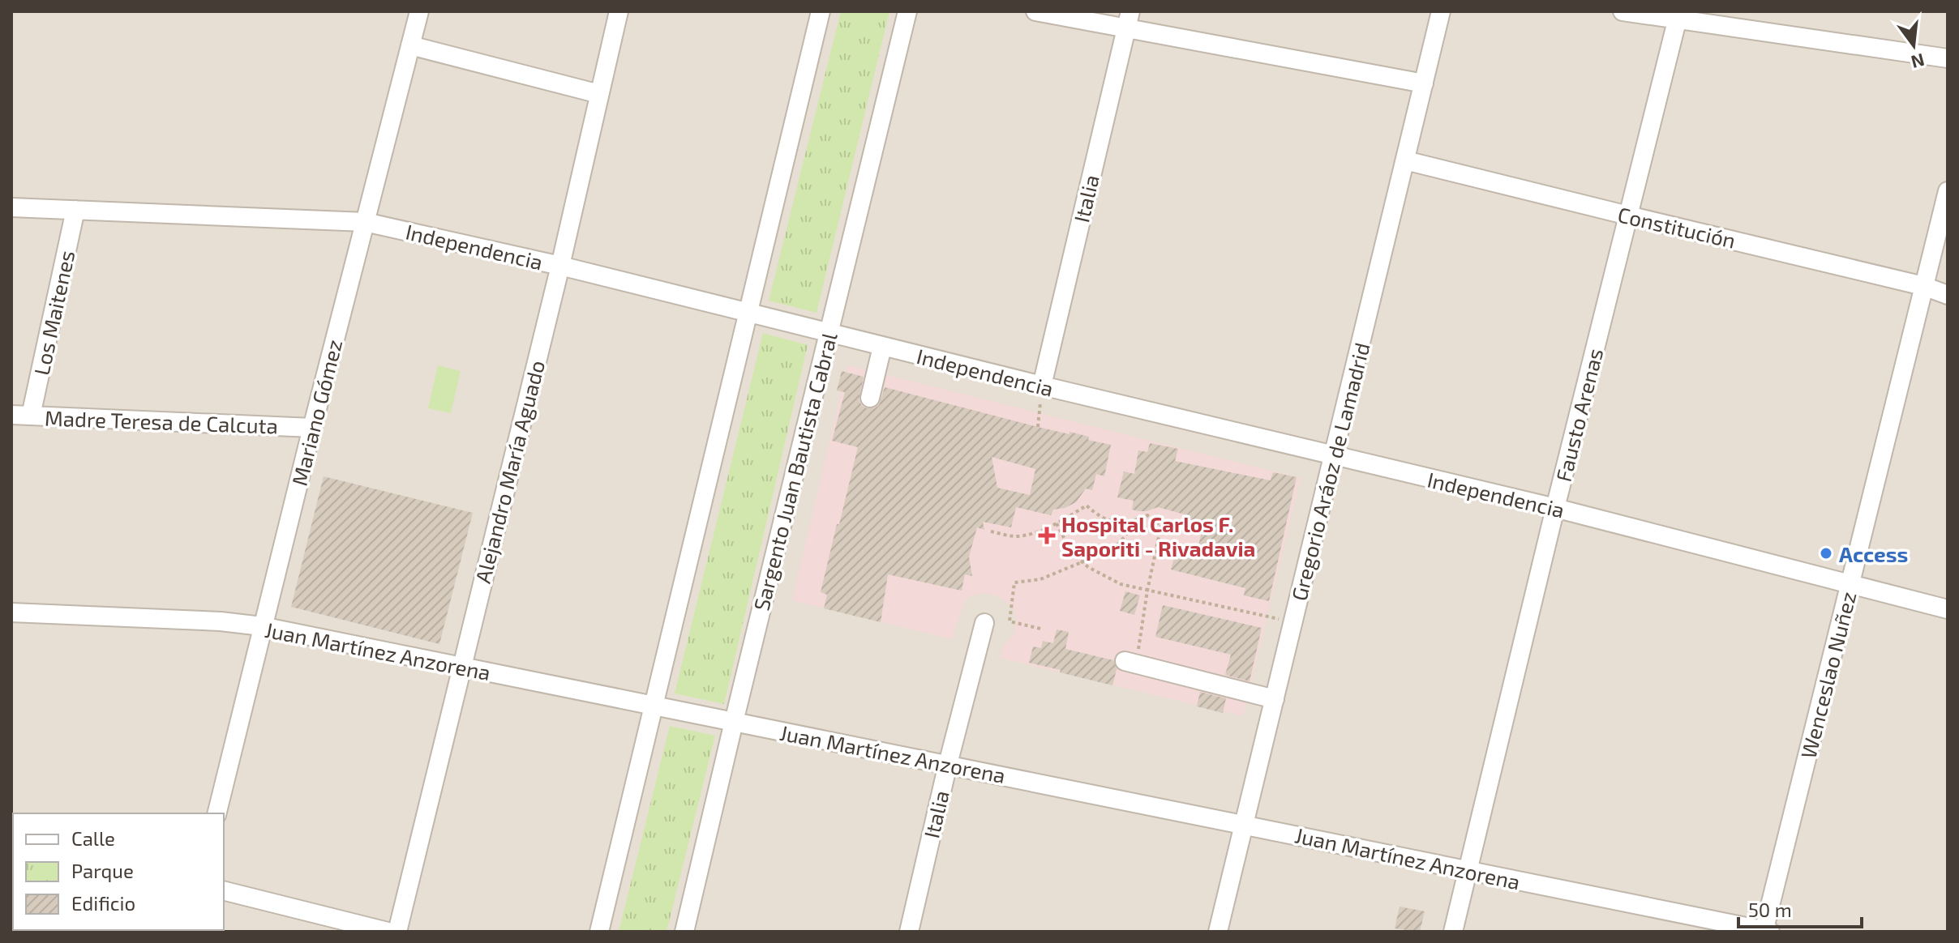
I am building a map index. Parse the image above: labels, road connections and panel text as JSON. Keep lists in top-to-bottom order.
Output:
{
  "streets": {
    "street": [
      "Italia",
      "Constitución",
      "Independencia",
      "Los Maitenes",
      "Mariano Gómez",
      "Fausto Arenas",
      "Madre Teresa de Calcuta",
      "Alejandro María Aguado",
      "Sargento Juan Bautista Cabral",
      "Gregorio Aráoz de Lamadrid",
      "Juan Martínez Anzorena",
      "Wenceslao Nuñez"
    ]
  },
  "crossings": [
    ["Italia", "Independencia"],
    ["Italia", "Juan Martínez Anzorena"],
    ["Constitución", "Fausto Arenas"],
    ["Constitución", "Gregorio Aráoz de Lamadrid"],
    ["Constitución", "Wenceslao Nuñez"],
    ["Independencia", "Los Maitenes"],
    ["Independencia", "Mariano Gómez"],
    ["Independencia", "Fausto Arenas"],
    ["Independencia", "Alejandro María Aguado"],
    ["Independencia", "Sargento Juan Bautista Cabral"],
    ["Independencia", "Gregorio Aráoz de Lamadrid"],
    ["Independencia", "Wenceslao Nuñez"],
    ["Los Maitenes", "Madre Teresa de Calcuta"],
    ["Mariano Gómez", "Madre Teresa de Calcuta"],
    ["Mariano Gómez", "Juan Martínez Anzorena"],
    ["Fausto Arenas", "Juan Martínez Anzorena"],
    ["Alejandro María Aguado", "Juan Martínez Anzorena"],
    ["Sargento Juan Bautista Cabral", "Juan Martínez Anzorena"],
    ["Gregorio Aráoz de Lamadrid", "Juan Martínez Anzorena"],
    ["Juan Martínez Anzorena", "Wenceslao Nuñez"]
  ],
  "places": {
    "health": ["Hospital Carlos F. Saporiti - Rivadavia"],
    "other": ["Access"]
  },
  "legend": ["Calle", "Parque", "Edificio"],
  "scale_bar": "50 m",
  "north": "bottom"
}
